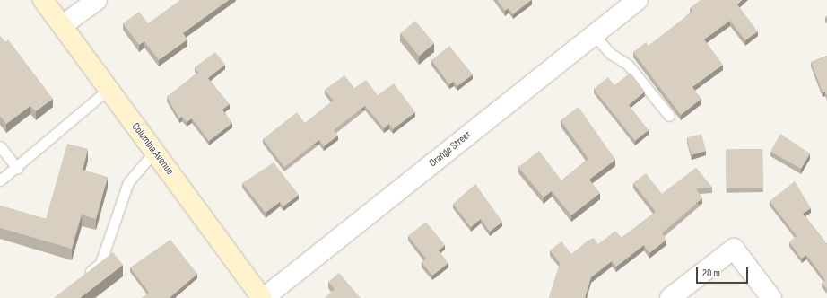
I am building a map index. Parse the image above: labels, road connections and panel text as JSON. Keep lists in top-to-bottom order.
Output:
{
  "streets": {
    "main road": ["Columbia Avenue"],
    "street": ["Orange Street"]
  },
  "crossings": [
    ["Columbia Avenue", "Orange Street"]
  ],
  "scale_bar": "20 m"
}
